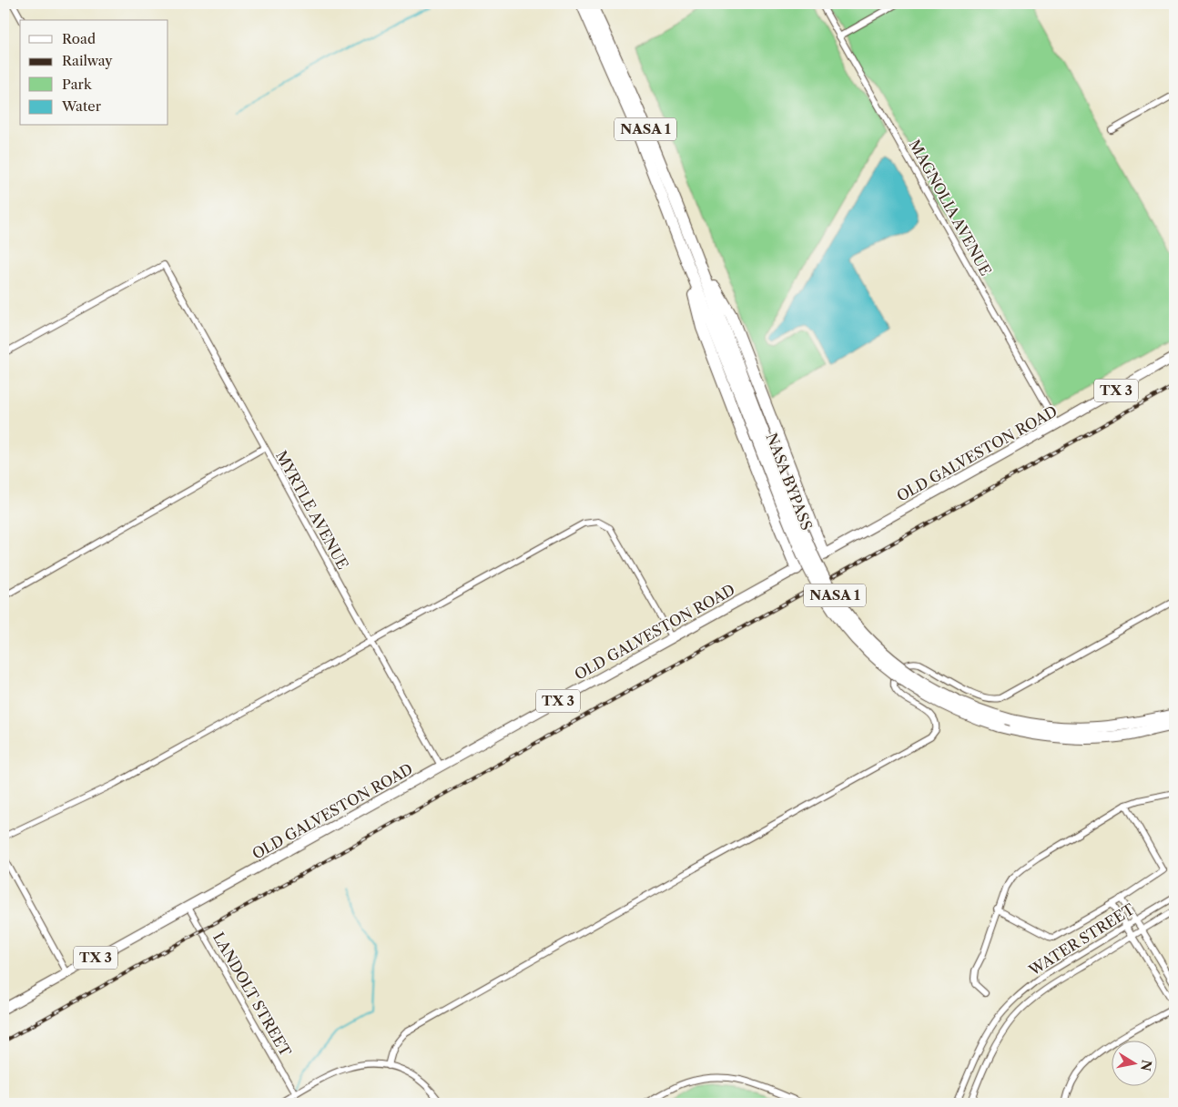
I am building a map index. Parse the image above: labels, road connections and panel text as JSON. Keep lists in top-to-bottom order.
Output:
{
  "streets": {
    "highway": ["NASA 1", "NASA BYPASS"],
    "main road": ["TX 3", "OLD GALVESTON ROAD"],
    "street": [
      "MAGNOLIA AVENUE",
      "MYRTLE AVENUE",
      "WATER STREET",
      "LANDOLT STREET"
    ]
  },
  "crossings": [
    ["MAGNOLIA AVENUE", "OLD GALVESTON ROAD"],
    ["OLD GALVESTON ROAD", "MYRTLE AVENUE"],
    ["OLD GALVESTON ROAD", "LANDOLT STREET"]
  ],
  "legend": [
    "Road",
    "Railway",
    "Park",
    "Water"
  ],
  "north": "right"
}
